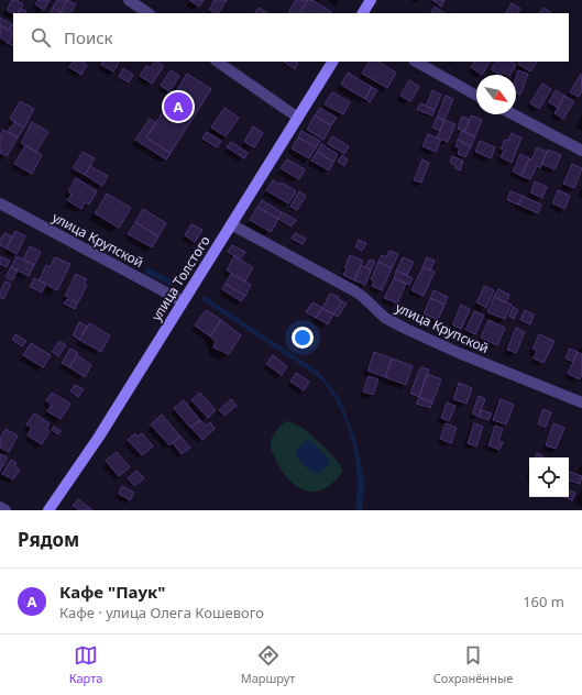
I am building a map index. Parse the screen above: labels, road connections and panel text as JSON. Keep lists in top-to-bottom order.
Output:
{
  "streets": {
    "main road": ["улица Толстого"],
    "street": ["улица Крупской"]
  },
  "crossings": [
    ["улица Крупской", "улица Толстого"]
  ],
  "north": "bottom right",
  "page": {
    "search": "Поиск",
    "pins": "A",
    "heading": "Рядом",
    "list": [
      {
        "mark": "A",
        "name": "Кафе \"Паук\"",
        "note": "Кафе · улица Олега Кошевого",
        "value": "160 m"
      }
    ],
    "nav": ["Карта", "Маршрут", "Сохранённые"]
  }
}
